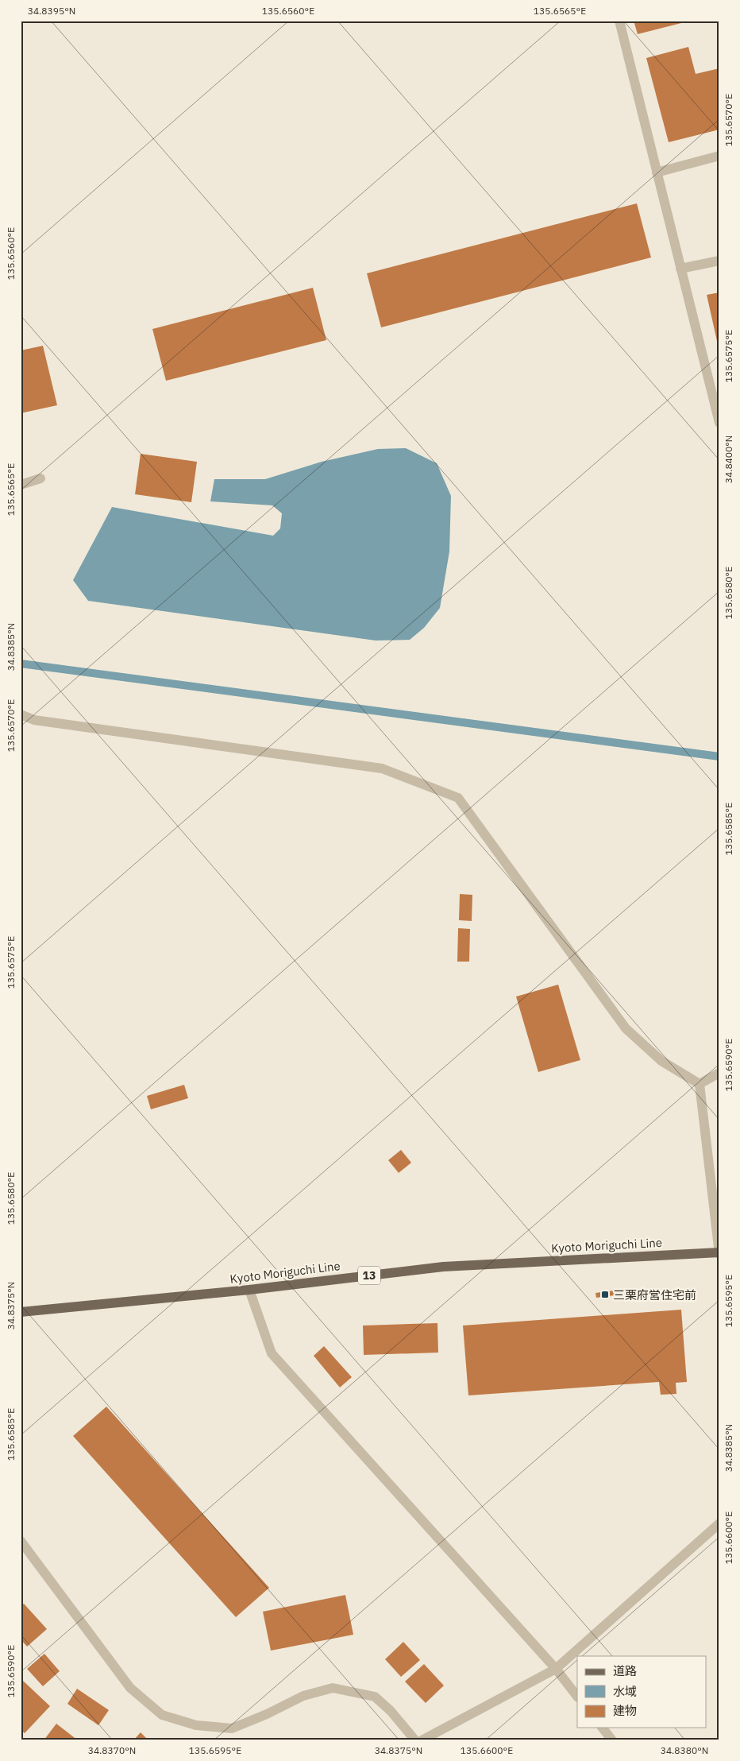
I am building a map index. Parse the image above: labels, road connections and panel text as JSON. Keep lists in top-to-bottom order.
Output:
{
  "streets": {
    "main road": ["Kyoto Moriguchi Line", "13"]
  },
  "places": {
    "transit": ["三栗府営住宅前"]
  },
  "legend": ["道路", "水域", "建物"],
  "coordinates": [
    "34.8395°N",
    "135.6560°E",
    "135.6565°E",
    "135.6570°E",
    "135.6575°E",
    "34.8400°N",
    "135.6580°E",
    "34.8385°N",
    "135.6585°E",
    "135.6590°E",
    "135.6595°E",
    "34.8375°N",
    "135.6600°E",
    "34.8370°N",
    "34.8380°N"
  ]
}
